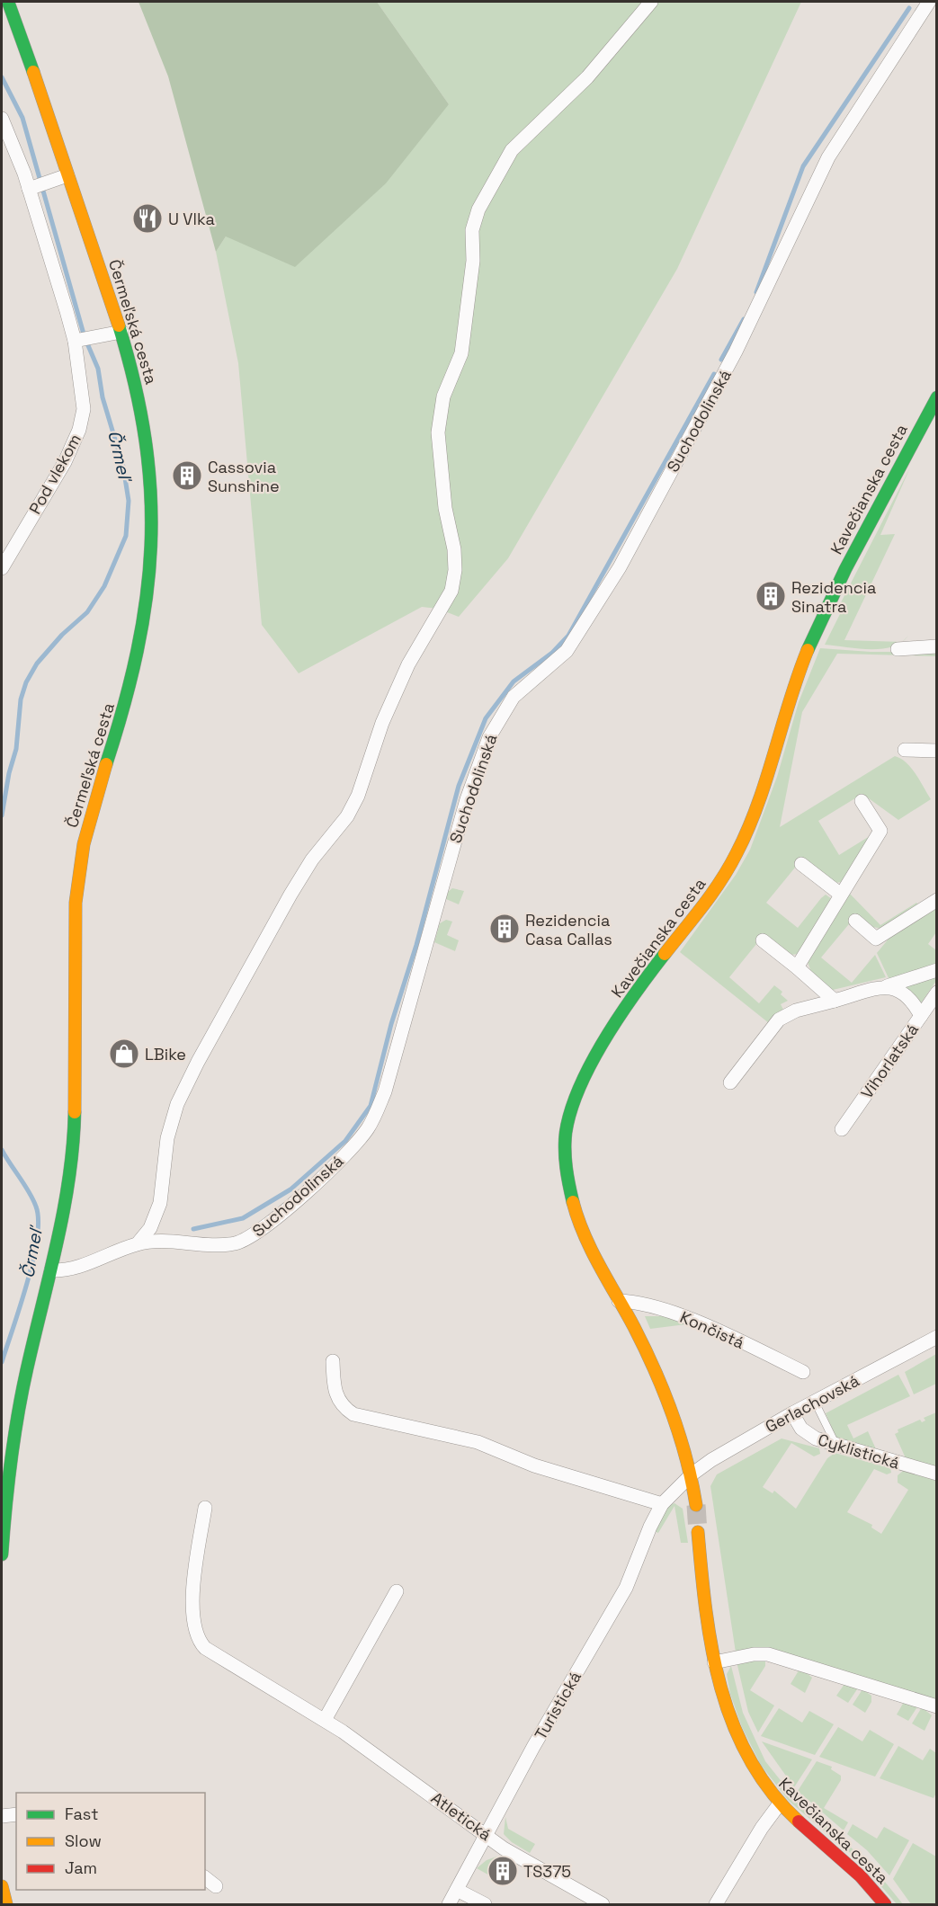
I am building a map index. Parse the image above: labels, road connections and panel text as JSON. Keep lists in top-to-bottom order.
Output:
{
  "streets": {
    "street": [
      "Čermeľská cesta",
      "Suchodolinská",
      "Pod vlekom",
      "Kavečianska cesta",
      "Vihorlatská",
      "Končistá",
      "Gerlachovská",
      "Cyklistická",
      "Turistická",
      "Atletická"
    ]
  },
  "crossings": [
    ["Čermeľská cesta", "Suchodolinská"],
    ["Kavečianska cesta", "Končistá"],
    ["Kavečianska cesta", "Gerlachovská"],
    ["Kavečianska cesta", "Turistická"],
    ["Gerlachovská", "Cyklistická"],
    ["Gerlachovská", "Turistická"],
    ["Turistická", "Atletická"]
  ],
  "water": ["Črmeľ"],
  "places": {
    "restaurant": ["U Vlka"],
    "building": [
      "Cassovia Sunshine",
      "Rezidencia Sinatra",
      "Rezidencia Casa Callas",
      "TS375"
    ],
    "shop": ["LBike"]
  },
  "legend": ["Fast", "Slow", "Jam"]
}
